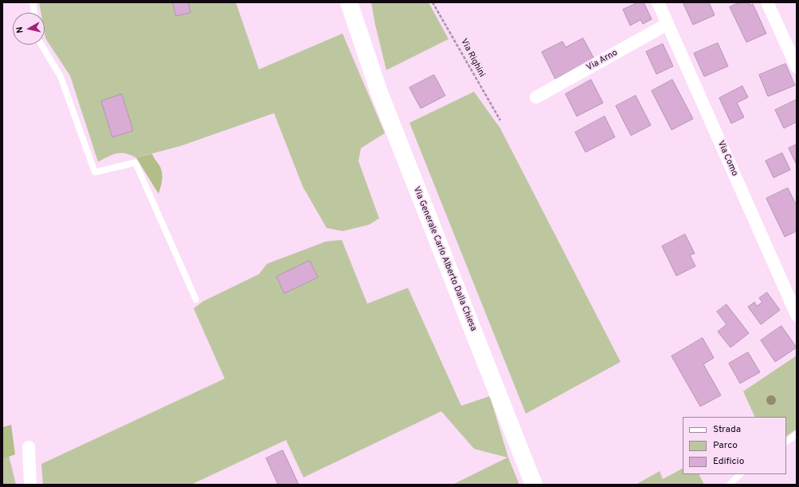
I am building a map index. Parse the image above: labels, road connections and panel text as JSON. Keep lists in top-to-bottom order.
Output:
{
  "streets": {
    "street": ["Via Arno", "Via Como", "Via Generale Carlo Alberto Dalla Chiesa"],
    "path": ["Via Righini"]
  },
  "crossings": [
    ["Via Arno", "Via Como"]
  ],
  "legend": ["Strada", "Parco", "Edificio"],
  "north": "left"
}
